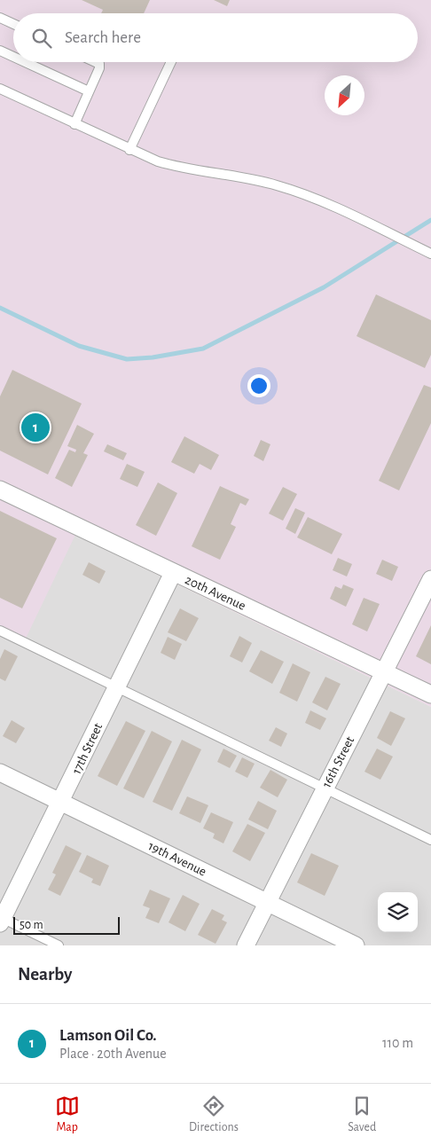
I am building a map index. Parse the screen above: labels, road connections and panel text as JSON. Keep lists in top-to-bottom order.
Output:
{
  "streets": {
    "street": [
      "20th Avenue",
      "17th Street",
      "16th Street",
      "19th Avenue"
    ]
  },
  "crossings": [
    ["20th Avenue", "17th Street"],
    ["20th Avenue", "16th Street"],
    ["17th Street", "19th Avenue"],
    ["16th Street", "19th Avenue"]
  ],
  "scale_bar": "50 m",
  "north": "bottom left",
  "page": {
    "search": "Search here",
    "pins": "1",
    "scale": "50 m",
    "heading": "Nearby",
    "list": [
      {
        "mark": "1",
        "name": "Lamson Oil Co.",
        "note": "Place · 20th Avenue",
        "value": "110 m"
      }
    ],
    "nav": ["Map", "Directions", "Saved"]
  }
}
